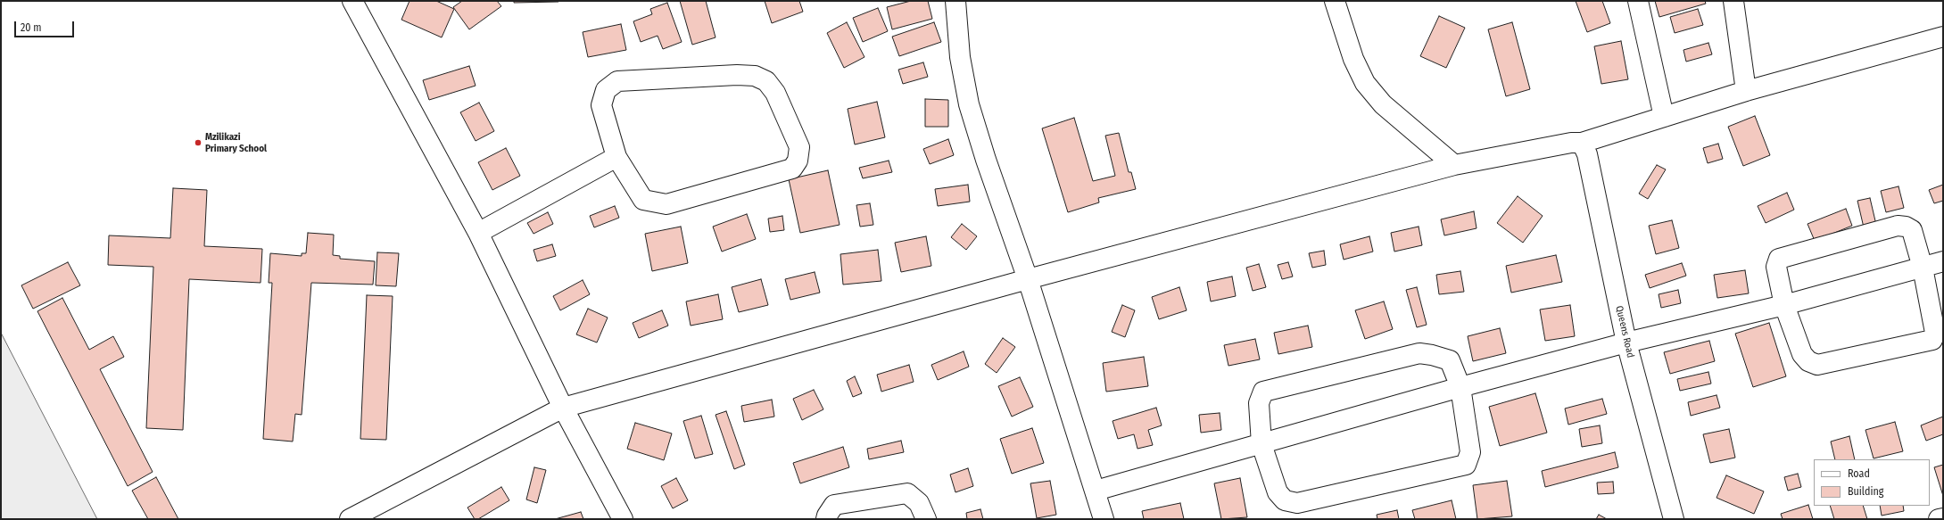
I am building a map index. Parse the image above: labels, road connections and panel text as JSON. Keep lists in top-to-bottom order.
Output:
{
  "streets": {
    "street": ["Queens Road"]
  },
  "places": ["Mzilikazi Primary School"],
  "legend": ["Road", "Building"],
  "scale_bar": "20 m"
}
